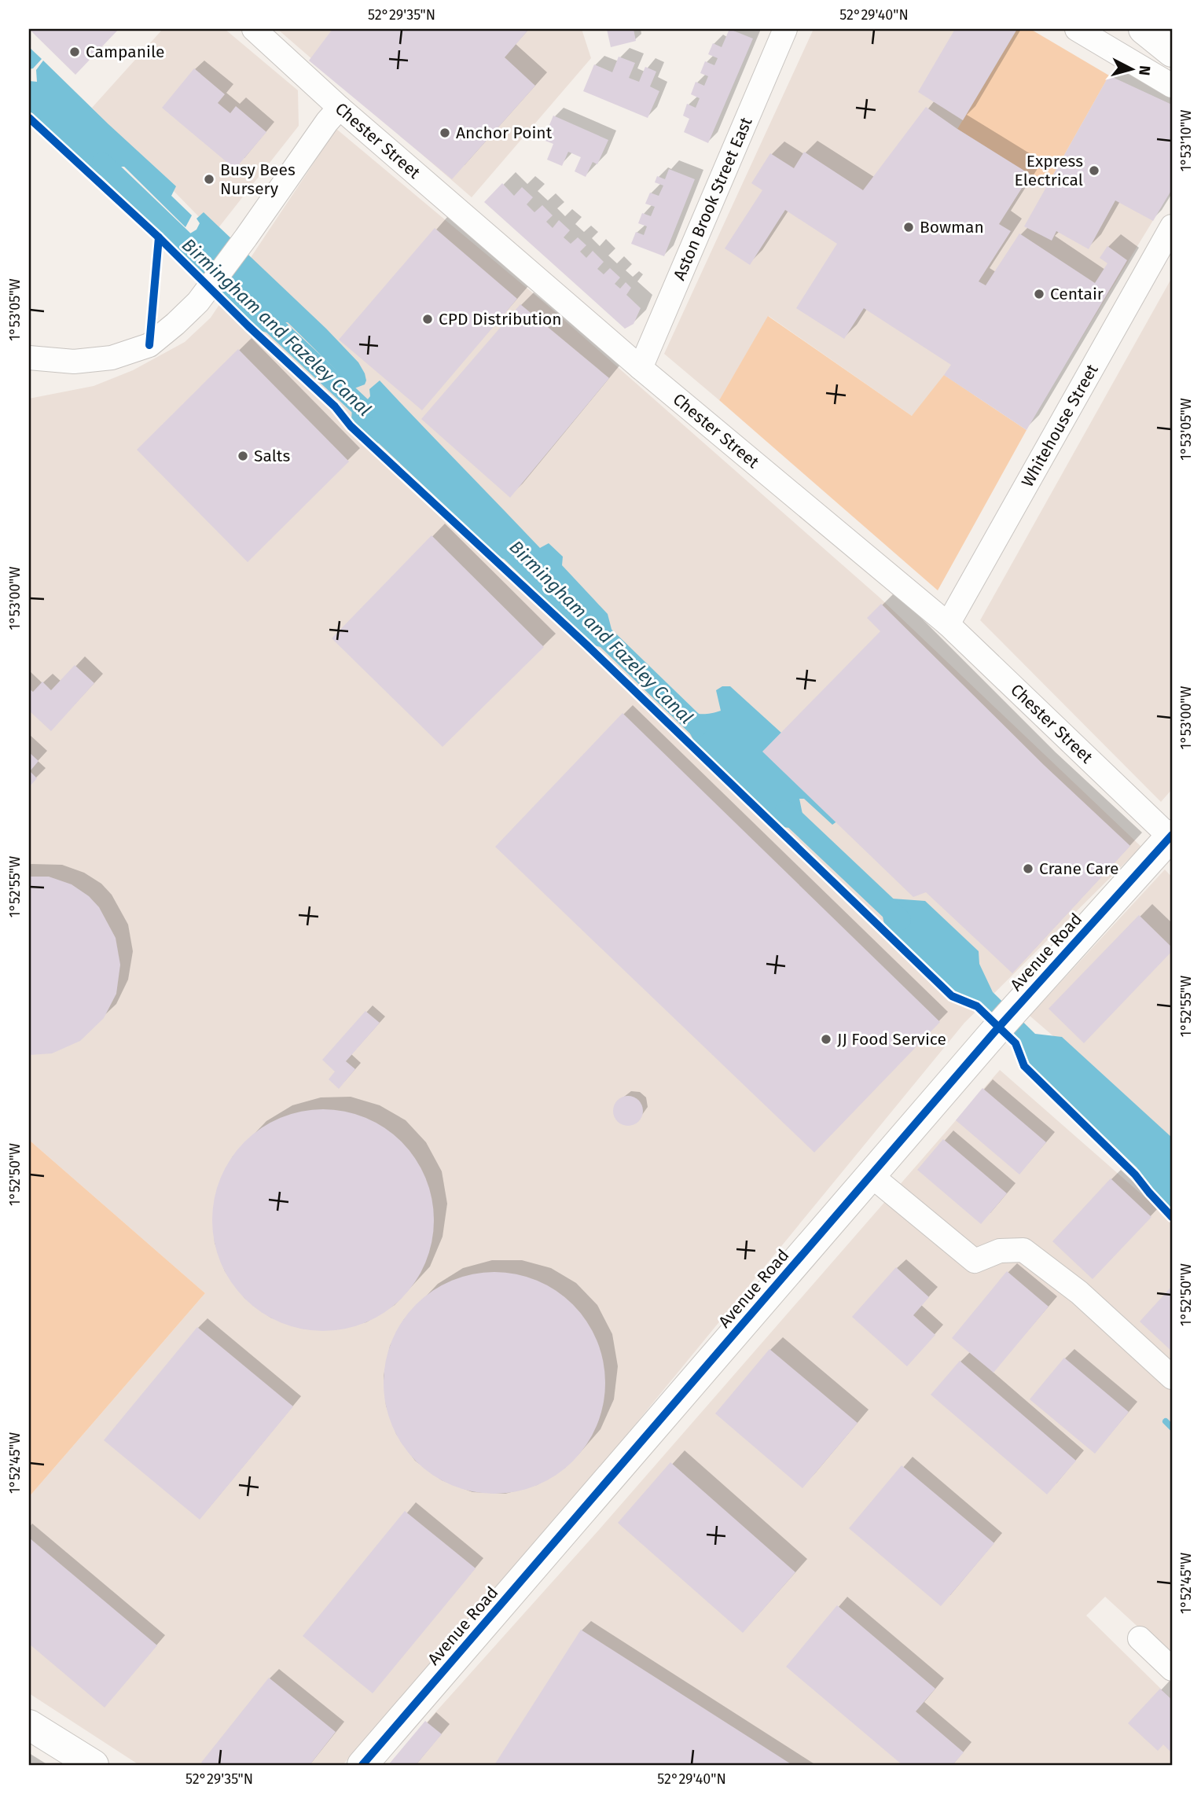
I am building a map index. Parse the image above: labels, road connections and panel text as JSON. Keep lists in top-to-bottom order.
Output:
{
  "streets": {
    "street": [
      "Chester Street",
      "Aston Brook Street East",
      "Whitehouse Street",
      "Avenue Road"
    ]
  },
  "crossings": [
    ["Chester Street", "Aston Brook Street East"],
    ["Chester Street", "Whitehouse Street"],
    ["Chester Street", "Avenue Road"]
  ],
  "water": ["Birmingham and Fazeley Canal"],
  "places": [
    "Campanile",
    "Anchor Point",
    "Express Electrical",
    "Busy Bees Nursery",
    "Bowman",
    "Centair",
    "CPD Distribution",
    "Salts",
    "Crane Care",
    "JJ Food Service"
  ],
  "north": "right",
  "coordinates": [
    "52°29'35\"N",
    "52°29'40\"N",
    "1°53'10\"W",
    "1°53'05\"W",
    "1°53'00\"W",
    "1°52'55\"W",
    "1°52'50\"W",
    "1°52'45\"W"
  ]
}
